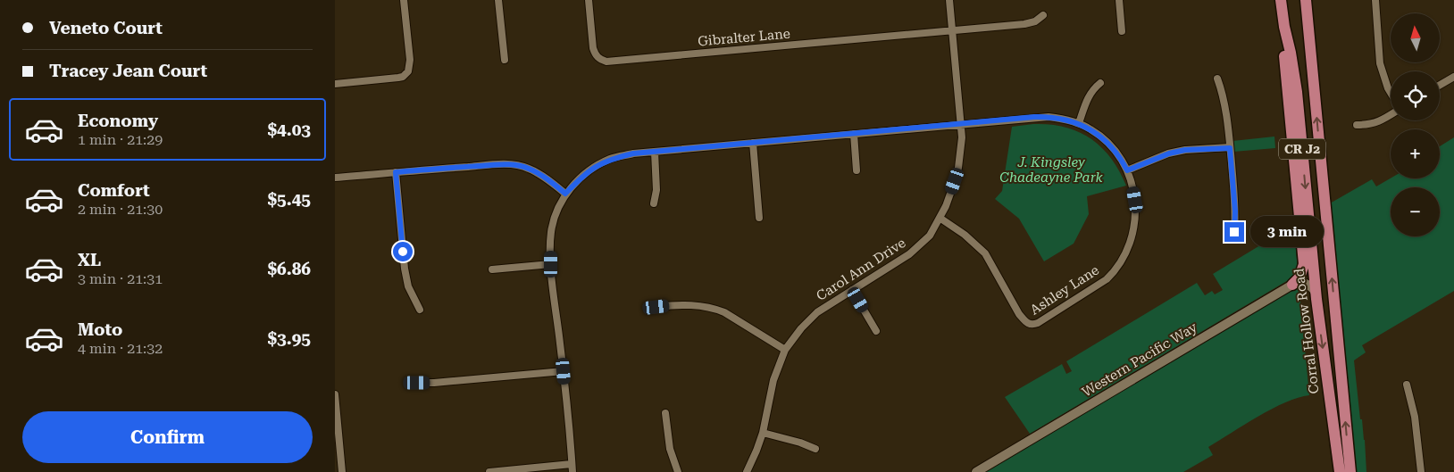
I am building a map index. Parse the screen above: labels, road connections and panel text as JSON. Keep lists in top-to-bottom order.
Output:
{
  "streets": {
    "main road": ["CR J2", "Corral Hollow Road"],
    "street": [
      "Gibralter Lane",
      "Carol Ann Drive",
      "Ashley Lane",
      "Western Pacific Way"
    ]
  },
  "crossings": [
    ["Gibralter Lane", "Carol Ann Drive"],
    ["Carol Ann Drive", "Ashley Lane"]
  ],
  "parks": ["J. Kingsley Chadeayne Park"],
  "north": "top",
  "page": {
    "banner": ["Veneto Court", "Tracey Jean Court"],
    "map_buttons": ["+", "−"],
    "list": [
      {
        "name": "Economy",
        "note": "1 min · 21:29",
        "value": "$4.03"
      },
      {
        "name": "Comfort",
        "note": "2 min · 21:30",
        "value": "$5.45"
      },
      {
        "name": "XL",
        "note": "3 min · 21:31",
        "value": "$6.86"
      },
      {
        "name": "Moto",
        "note": "4 min · 21:32",
        "value": "$3.95"
      }
    ],
    "bubble": "3 min",
    "buttons": "Confirm"
  }
}
